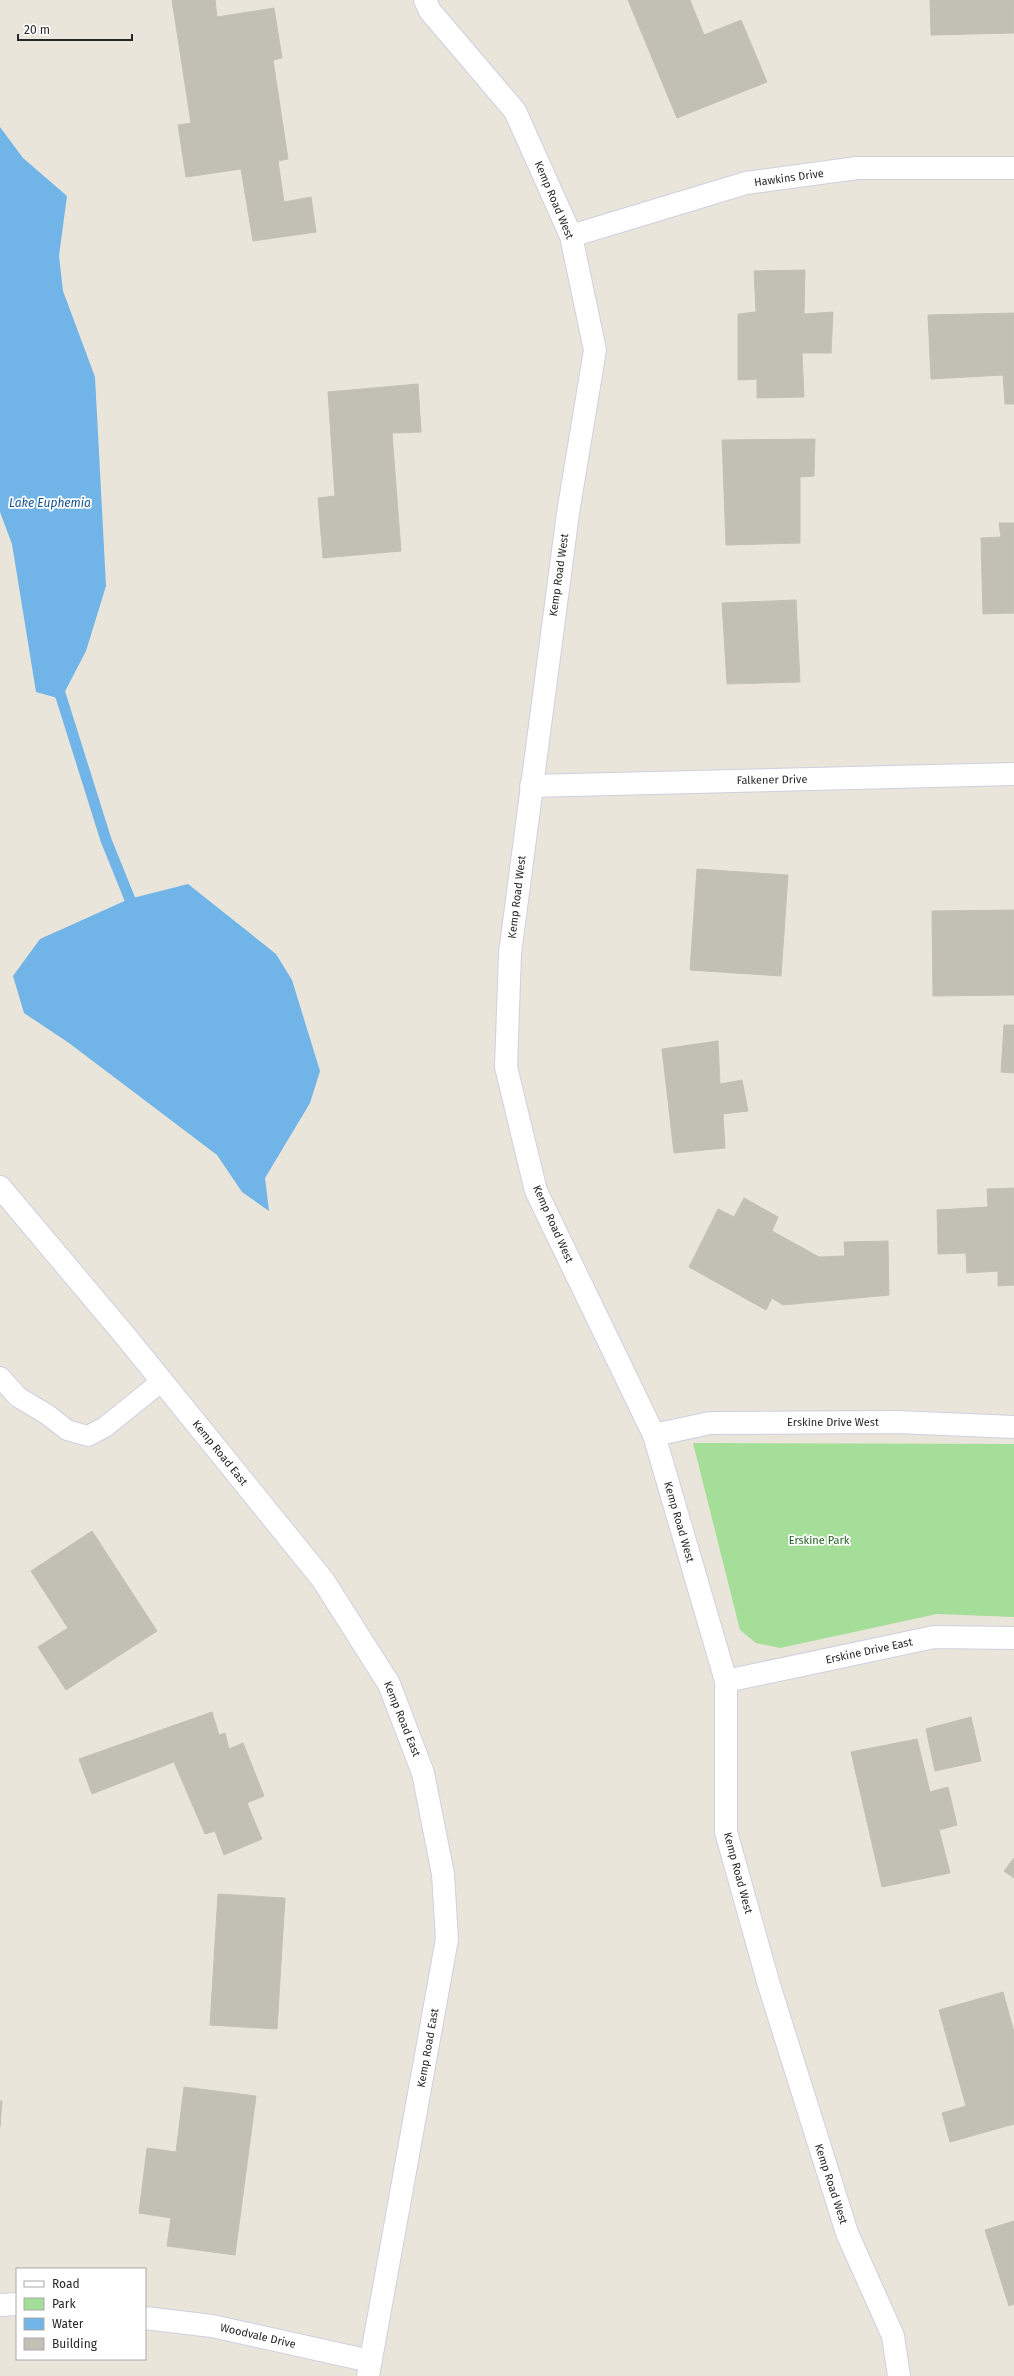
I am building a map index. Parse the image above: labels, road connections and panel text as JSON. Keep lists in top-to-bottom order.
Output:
{
  "streets": {
    "street": [
      "Hawkins Drive",
      "Kemp Road West",
      "Falkener Drive",
      "Erskine Drive West",
      "Kemp Road East",
      "Erskine Drive East",
      "Woodvale Drive"
    ]
  },
  "crossings": [
    ["Hawkins Drive", "Kemp Road West"],
    ["Kemp Road West", "Falkener Drive"],
    ["Kemp Road West", "Erskine Drive West"],
    ["Kemp Road West", "Erskine Drive East"],
    ["Kemp Road East", "Woodvale Drive"]
  ],
  "water": ["Lake Euphemia"],
  "parks": ["Erskine Park"],
  "legend": [
    "Road",
    "Park",
    "Water",
    "Building"
  ],
  "scale_bar": "20 m"
}
